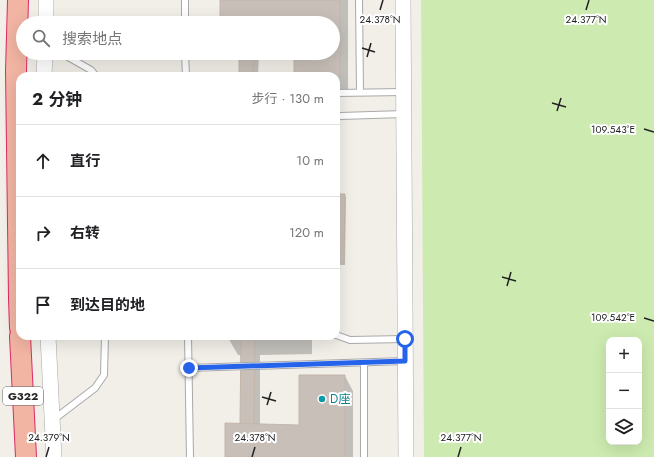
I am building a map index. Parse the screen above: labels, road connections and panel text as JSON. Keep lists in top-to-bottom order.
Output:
{
  "streets": {
    "highway": ["G322"]
  },
  "places": ["D座"],
  "page": {
    "search": "搜索地点",
    "heading": ["2 分钟", "步行 · 130 m"],
    "list": [
      ["直行", "10 m"],
      ["右转", "120 m"],
      "到达目的地"
    ],
    "map_buttons": ["+", "−"]
  },
  "coordinates": [
    "24.378°N",
    "24.377°N",
    "109.543°E",
    "109.542°E",
    "24.379°N"
  ]
}
